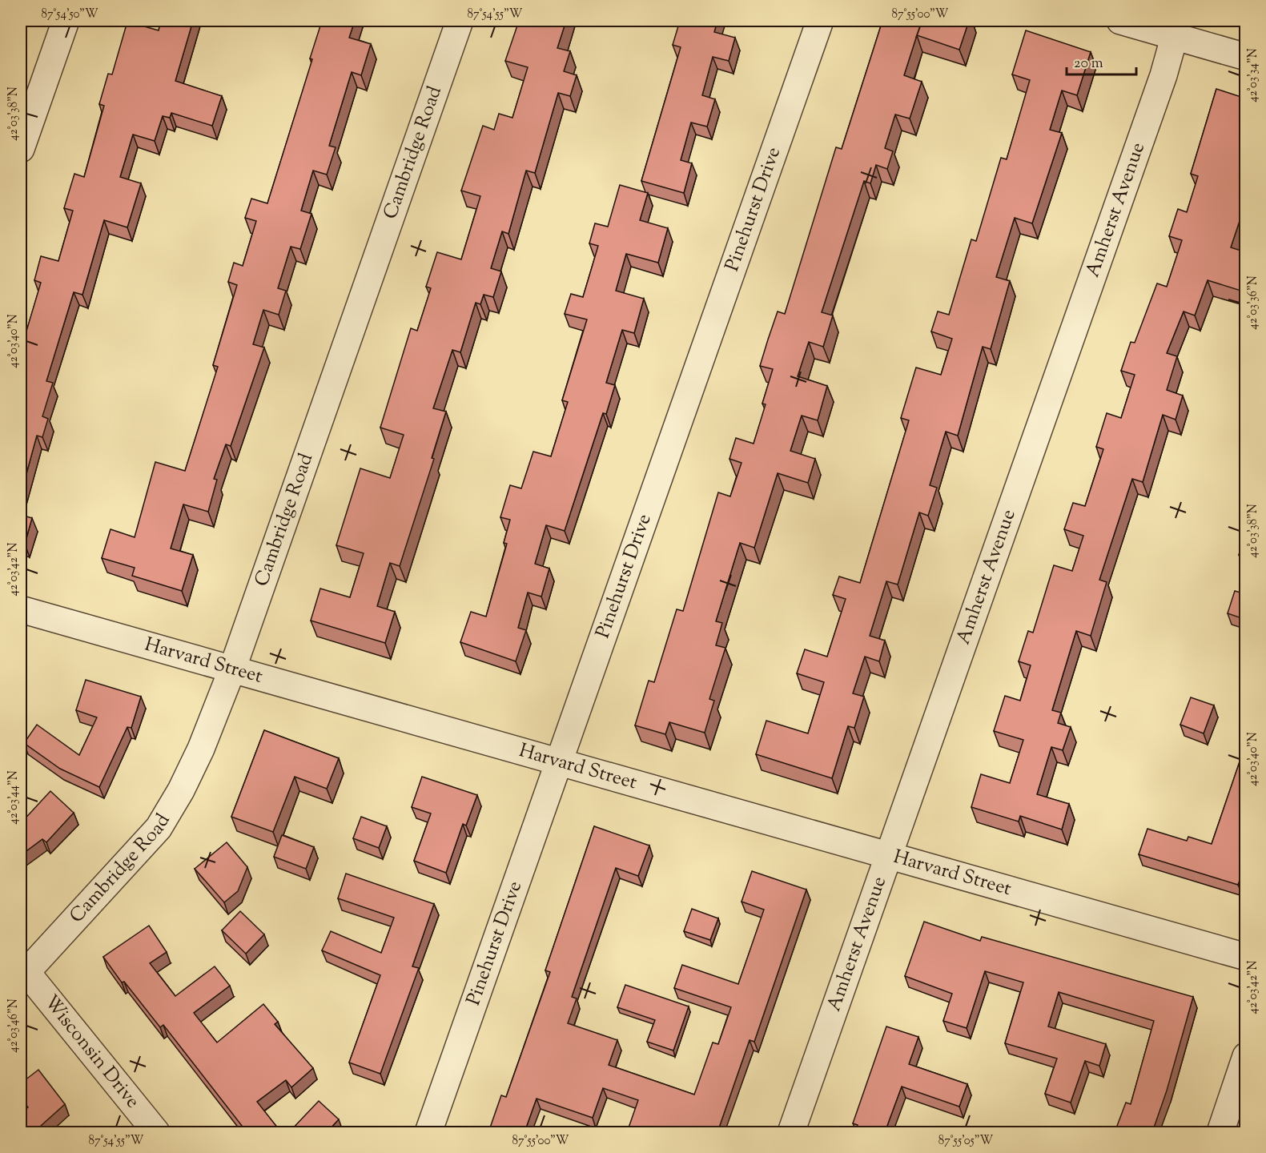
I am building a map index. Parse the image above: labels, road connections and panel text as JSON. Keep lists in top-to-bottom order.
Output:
{
  "streets": {
    "street": [
      "Cambridge Road",
      "Pinehurst Drive",
      "Amherst Avenue",
      "Harvard Street",
      "Wisconsin Drive"
    ]
  },
  "crossings": [
    ["Cambridge Road", "Harvard Street"],
    ["Cambridge Road", "Wisconsin Drive"],
    ["Pinehurst Drive", "Harvard Street"],
    ["Amherst Avenue", "Harvard Street"]
  ],
  "scale_bar": "20 m",
  "coordinates": [
    "87°54'50\"W",
    "87°54'55\"W",
    "87°55'00\"W",
    "42°03'34\"N",
    "42°03'38\"N",
    "42°03'36\"N",
    "42°03'40\"N",
    "42°03'42\"N",
    "42°03'44\"N",
    "42°03'46\"N",
    "87°55'05\"W"
  ]
}
